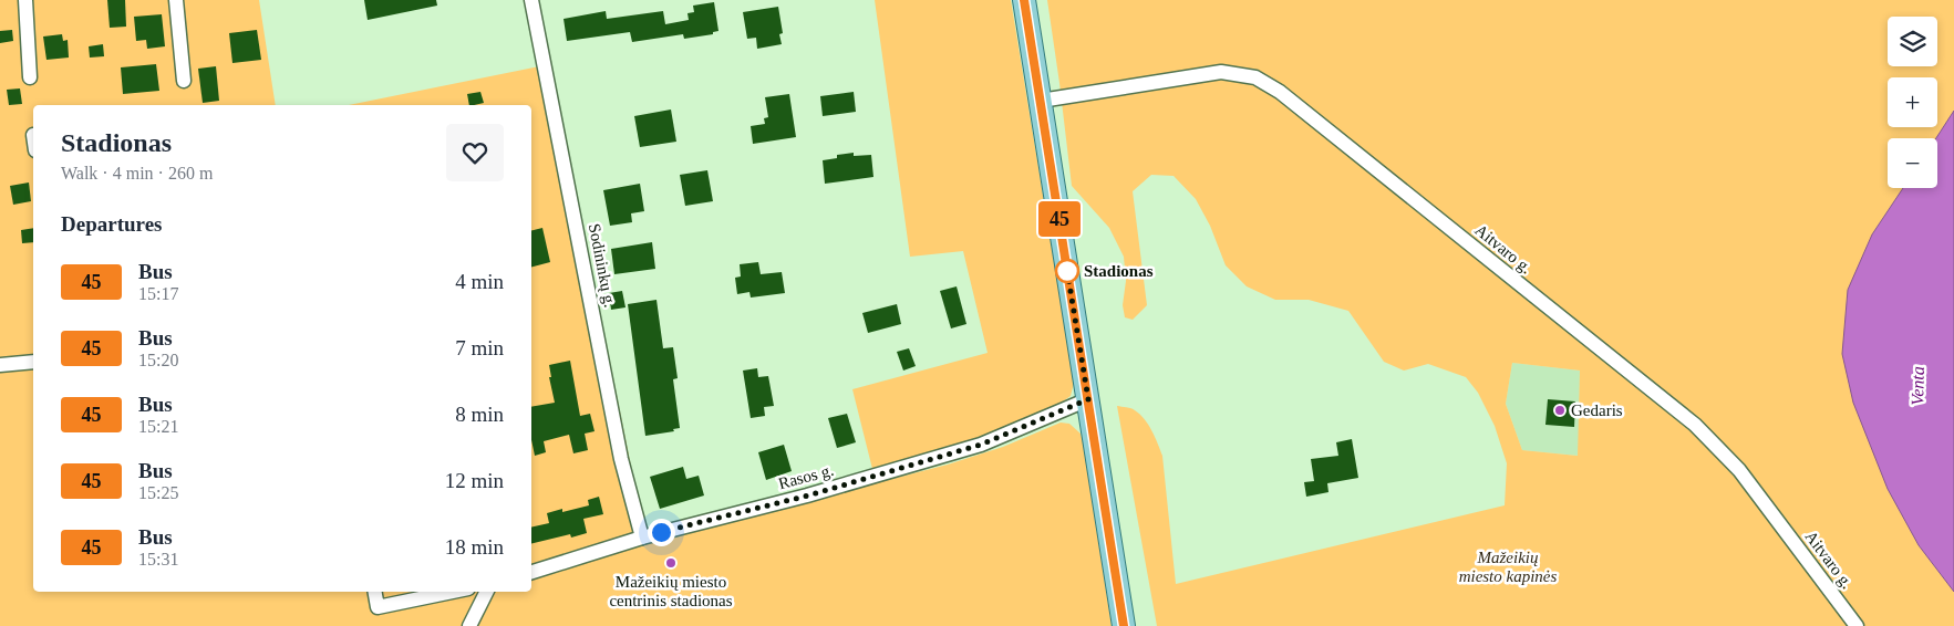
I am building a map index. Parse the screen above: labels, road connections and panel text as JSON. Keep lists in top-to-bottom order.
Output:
{
  "streets": {
    "street": ["Aitvaro g.", "Sodininkų g.", "Rasos g."]
  },
  "crossings": [
    ["Sodininkų g.", "Rasos g."]
  ],
  "water": ["Venta"],
  "parks": ["Mažeikių miesto kapinės"],
  "places": ["Stadionas", "Gedaris", "Mažeikių miesto centrinis stadionas"],
  "lines": ["bus line 45"],
  "page": {
    "on_map": "45",
    "map_buttons": ["+", "−"],
    "heading": [
      ["Stadionas", "Walk · 4 min · 260 m"],
      "Departures"
    ],
    "list": [
      {
        "mark": "45",
        "name": "Bus",
        "note": "15:17",
        "value": "4 min"
      },
      {
        "mark": "45",
        "name": "Bus",
        "note": "15:20",
        "value": "7 min"
      },
      {
        "mark": "45",
        "name": "Bus",
        "note": "15:21",
        "value": "8 min"
      },
      {
        "mark": "45",
        "name": "Bus",
        "note": "15:25",
        "value": "12 min"
      },
      {
        "mark": "45",
        "name": "Bus",
        "note": "15:31",
        "value": "18 min"
      }
    ]
  }
}
